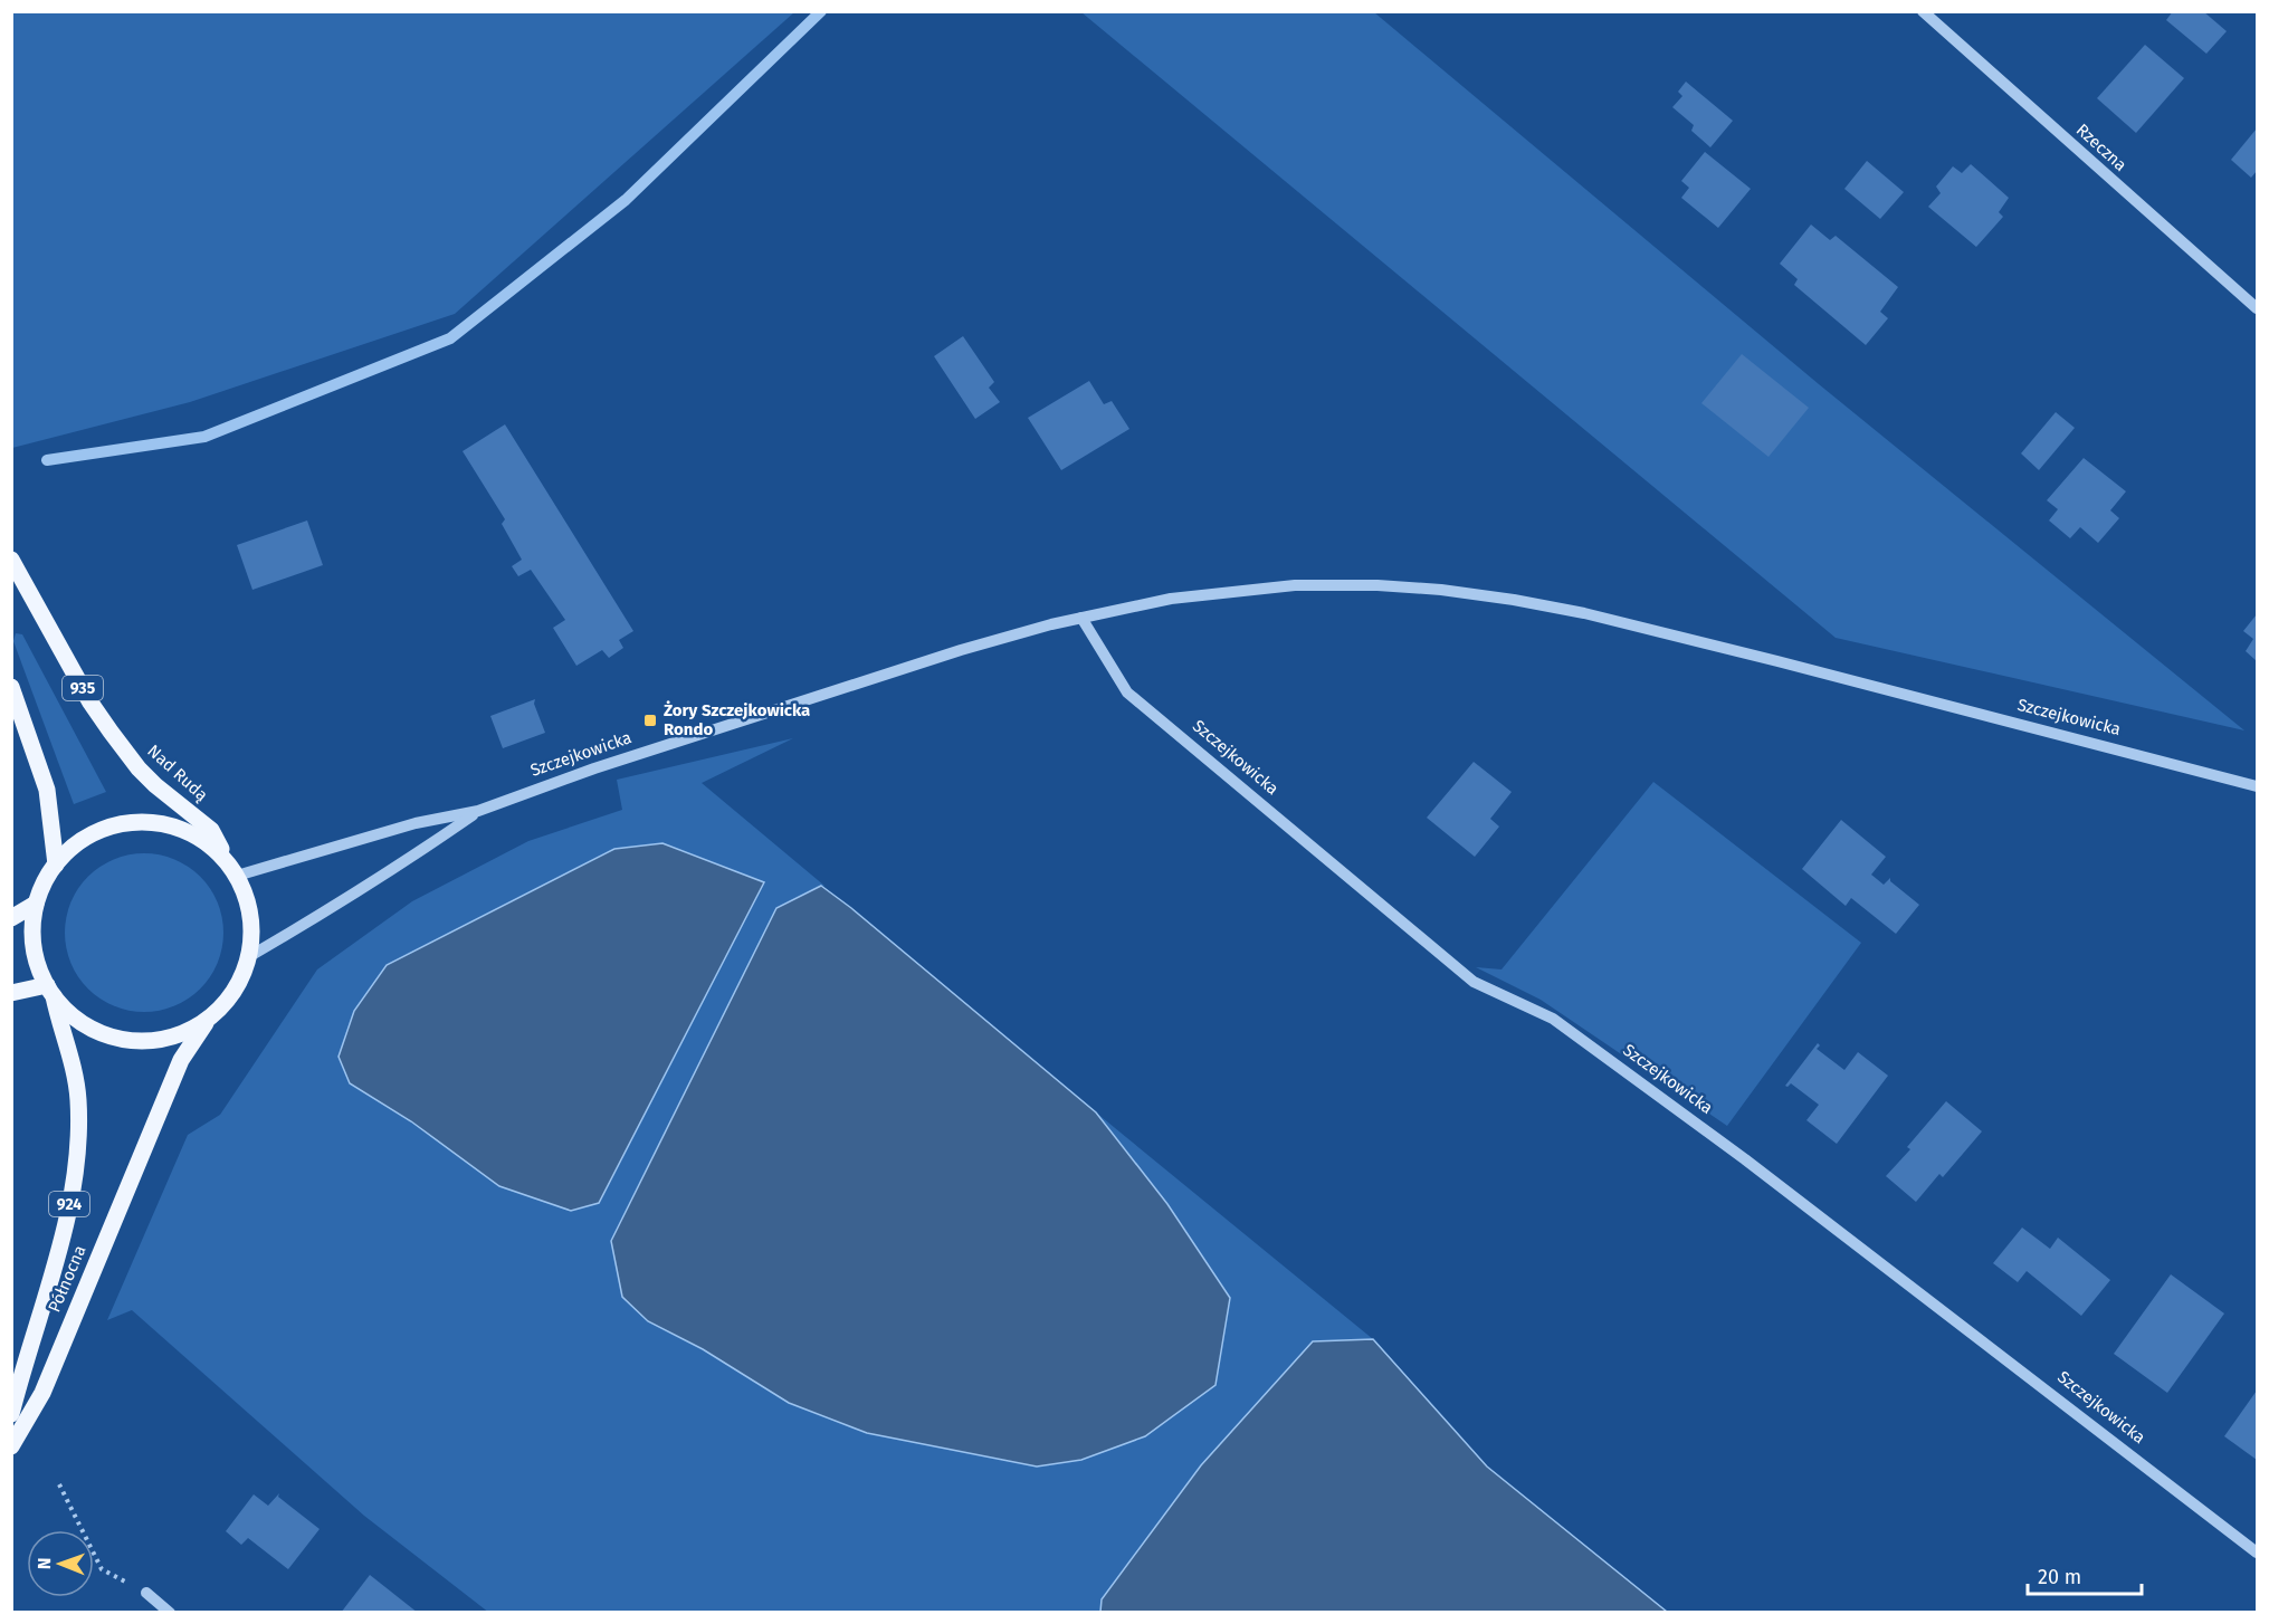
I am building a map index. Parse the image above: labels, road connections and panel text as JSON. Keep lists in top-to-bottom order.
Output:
{
  "streets": {
    "main road": [
      "935",
      "Nad Rudą",
      "924",
      "Północna"
    ],
    "street": ["Rzeczna", "Szczejkowicka"]
  },
  "crossings": [
    ["Szczejkowicka", "Nad Rudą"],
    ["Szczejkowicka", "924"],
    ["Szczejkowicka", "Północna"],
    ["Nad Rudą", "924"],
    ["Nad Rudą", "Północna"],
    ["924", "Północna"]
  ],
  "places": {
    "transit": ["Żory Szczejkowicka Rondo"]
  },
  "scale_bar": "20 m",
  "north": "left"
}
